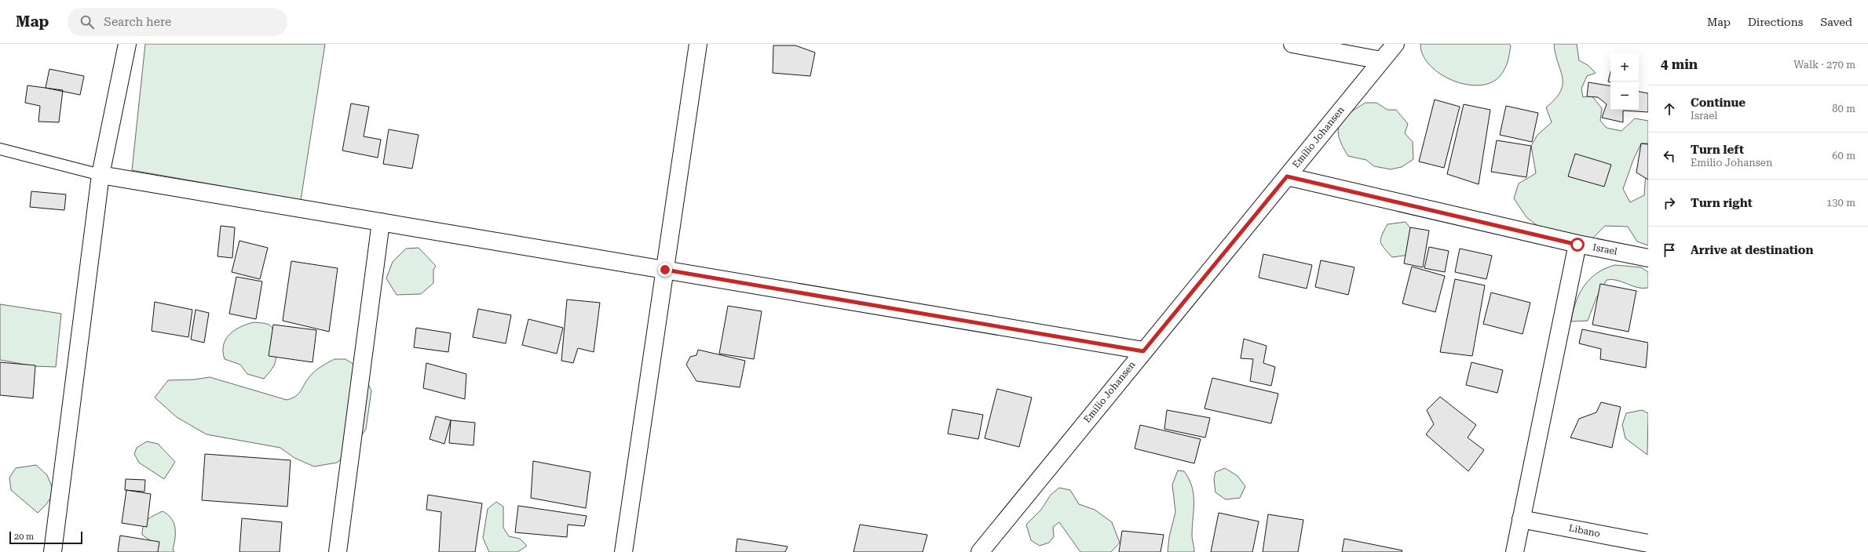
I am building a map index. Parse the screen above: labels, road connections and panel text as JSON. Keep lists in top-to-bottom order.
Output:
{
  "streets": {
    "street": ["Emilio Johansen", "Israel", "Libano"]
  },
  "crossings": [
    ["Emilio Johansen", "Israel"]
  ],
  "scale_bar": "20 m",
  "page": {
    "header": "Map",
    "search": "Search here",
    "nav": ["Map", "Directions", "Saved"],
    "heading": ["4 min", "Walk · 270 m"],
    "map_buttons": ["+", "−"],
    "list": [
      ["Continue", "Israel", "80 m"],
      ["Turn left", "Emilio Johansen", "60 m"],
      ["Turn right", "130 m"],
      "Arrive at destination"
    ],
    "scale": "20 m"
  }
}
